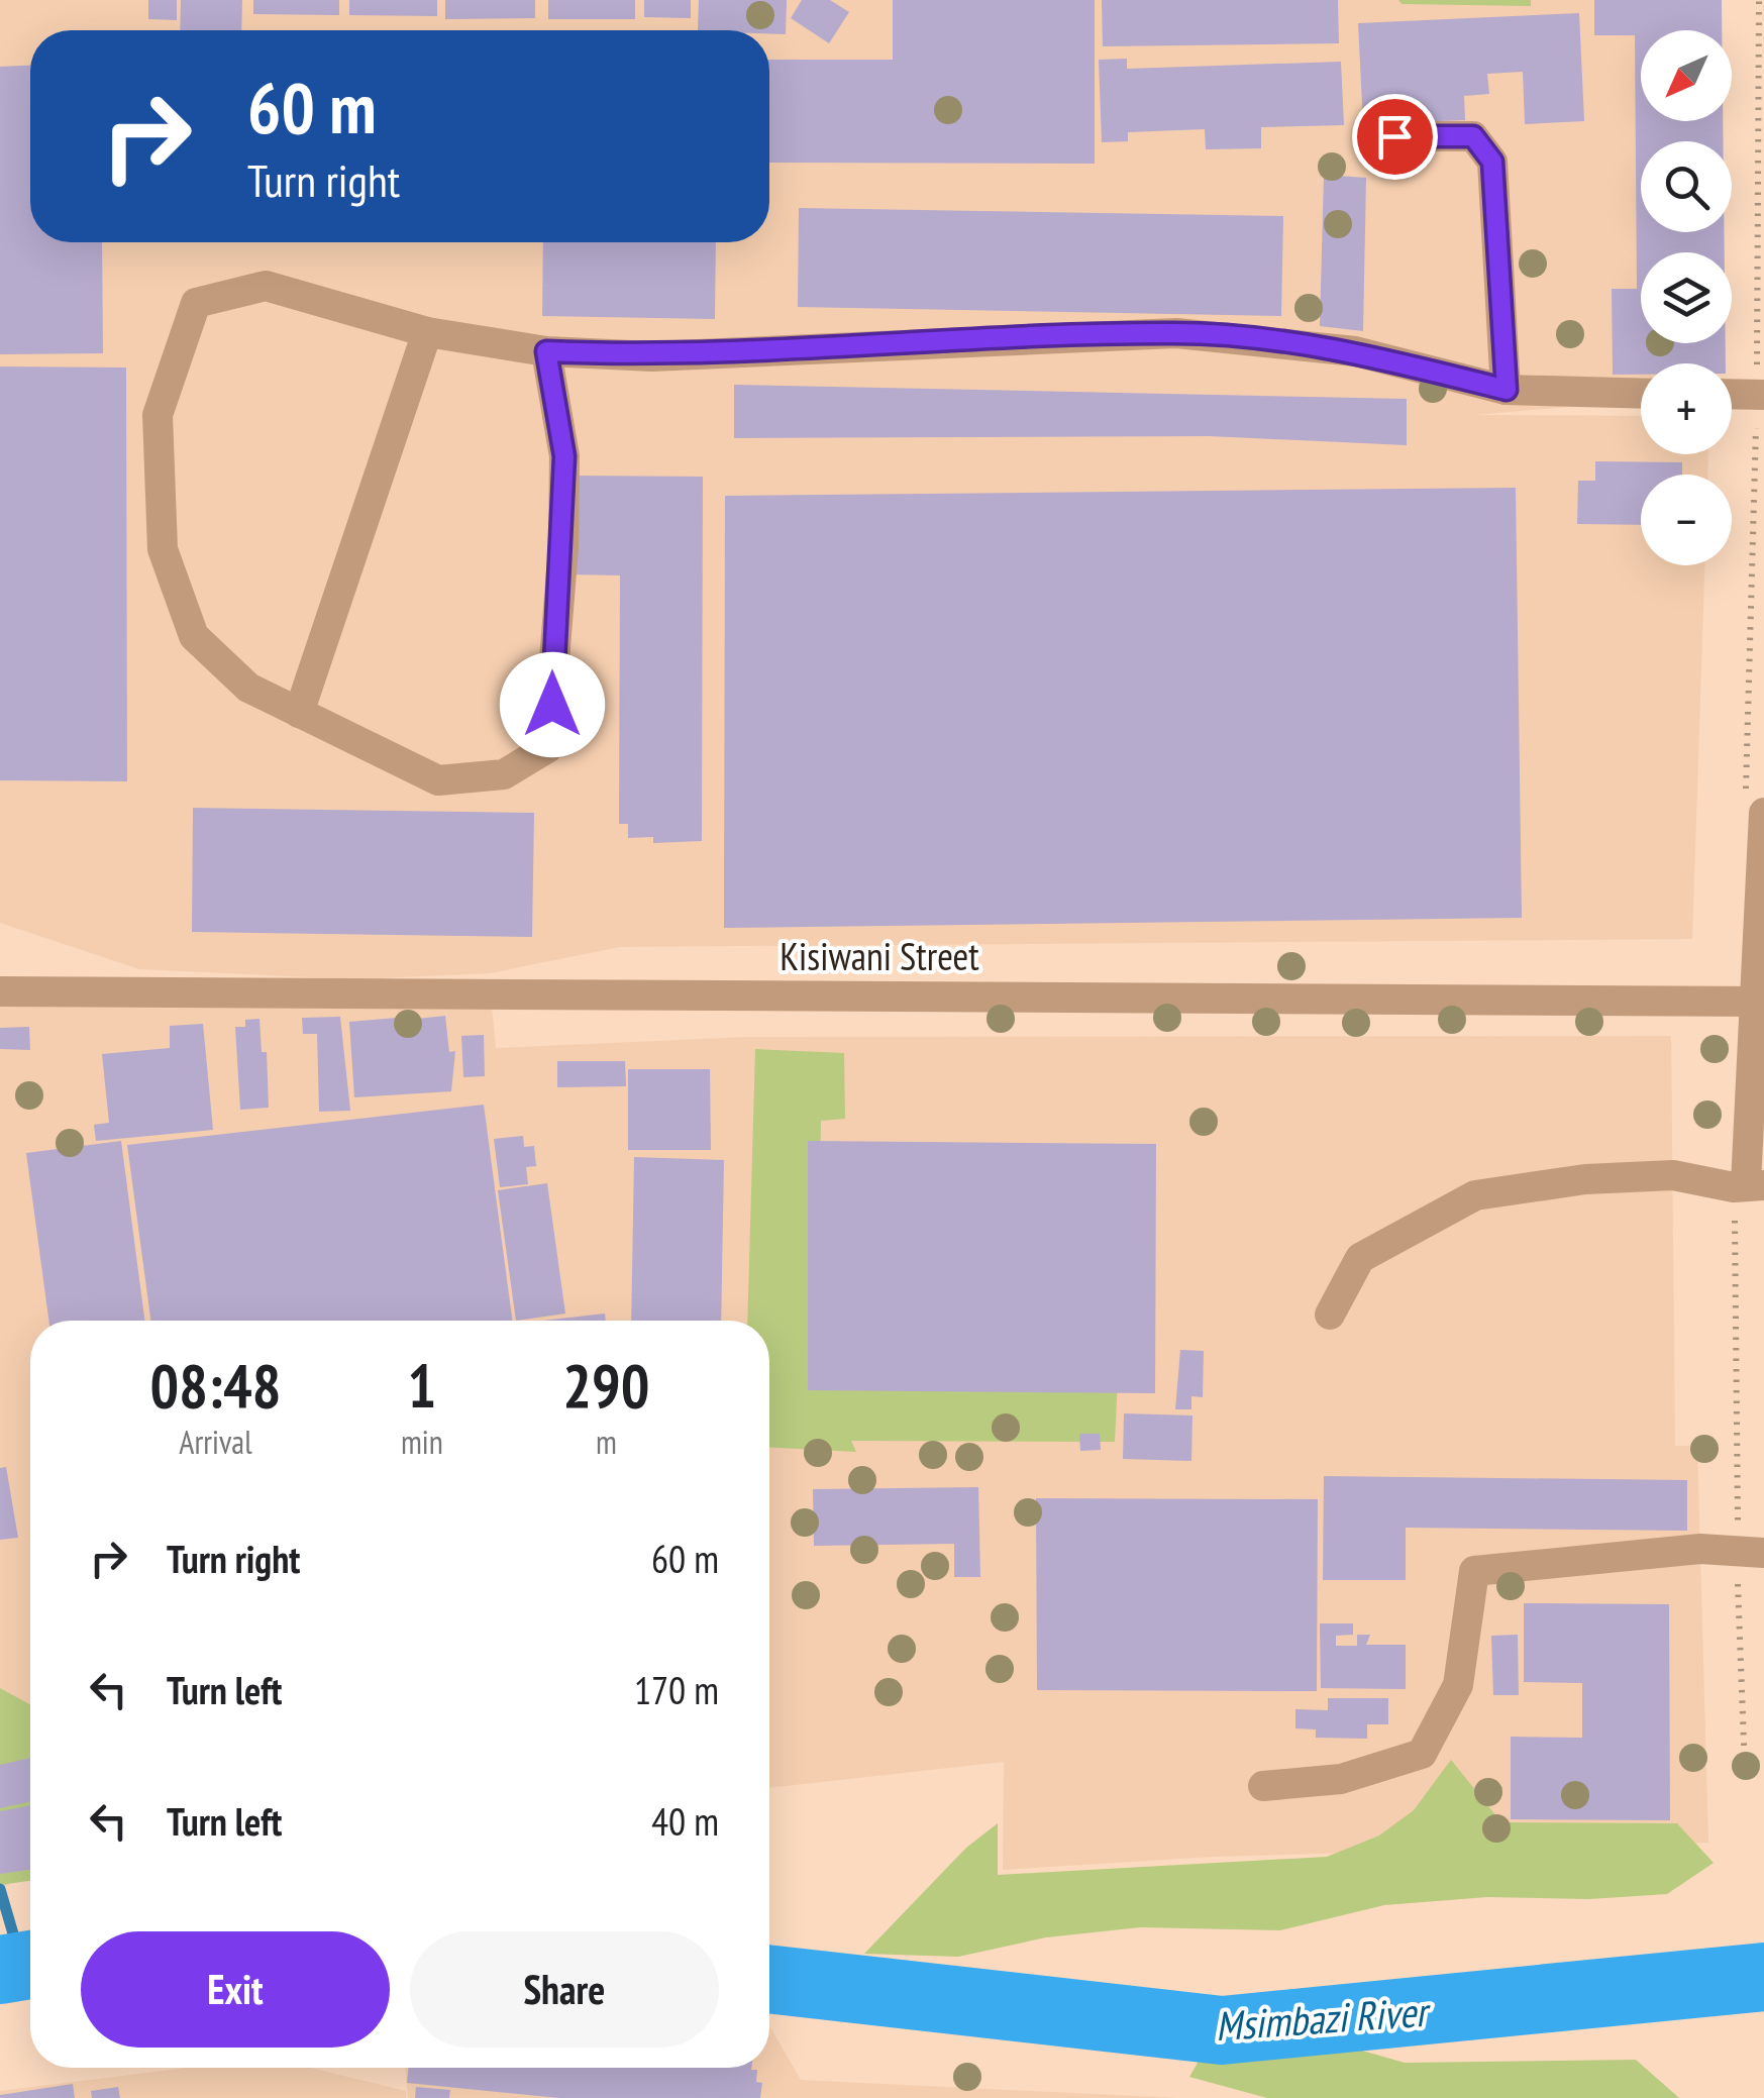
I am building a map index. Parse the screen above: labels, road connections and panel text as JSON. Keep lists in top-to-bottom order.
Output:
{
  "streets": {
    "street": ["Kisiwani Street"]
  },
  "water": ["Msimbazi River"],
  "north": "bottom left",
  "page": {
    "map_buttons": ["+", "−"],
    "turn": ["60 m", "Turn right"],
    "eta": [
      "08:48",
      "Arrival",
      "1",
      "min",
      "290",
      "m"
    ],
    "list": [
      {
        "name": "Turn right",
        "value": "60 m"
      },
      {
        "name": "Turn left",
        "value": "170 m"
      },
      {
        "name": "Turn left",
        "value": "40 m"
      }
    ],
    "buttons": ["Exit", "Share"]
  }
}
